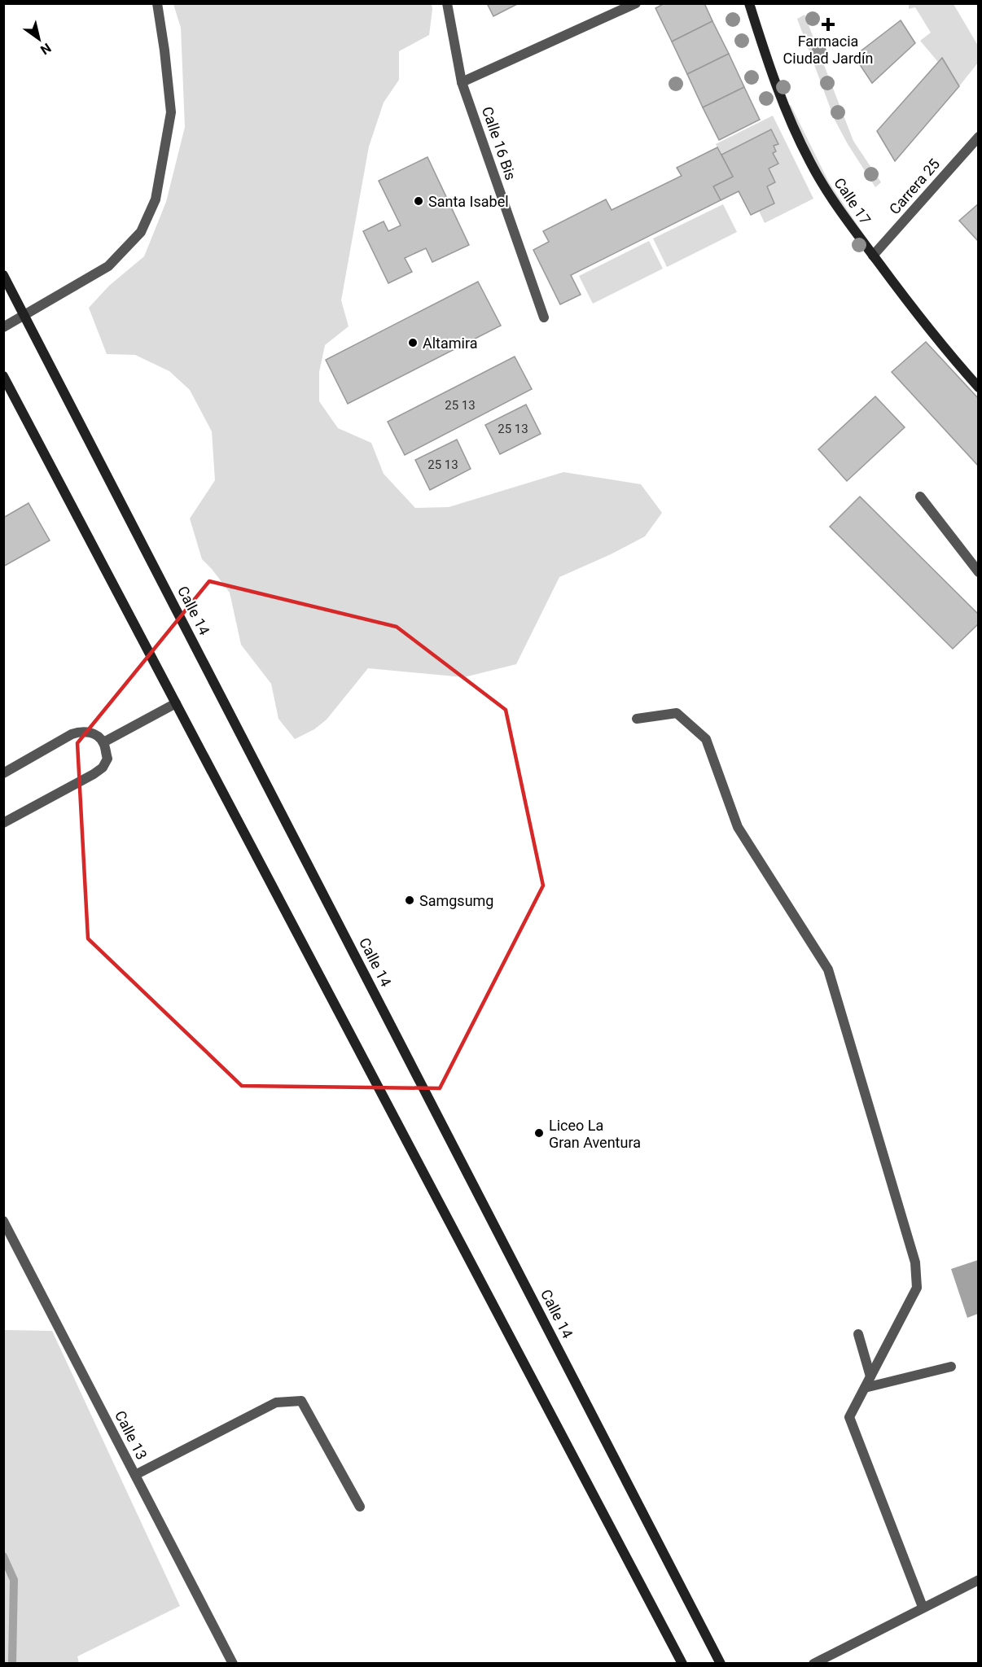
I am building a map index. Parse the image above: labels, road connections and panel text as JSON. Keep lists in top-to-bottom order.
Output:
{
  "streets": {
    "main road": ["Calle 17", "Calle 14"],
    "street": ["Calle 16 Bis", "Carrera 25", "Calle 13"]
  },
  "crossings": [
    ["Carrera 25", "Calle 17"]
  ],
  "places": {
    "health": ["Farmacia Ciudad Jardín"],
    "other": [
      "Santa Isabel",
      "Altamira",
      "Samgsumg",
      "Liceo La Gran Aventura"
    ]
  },
  "house_numbers": ["25 13", "25 13", "25 13"],
  "north": "bottom right"
}
